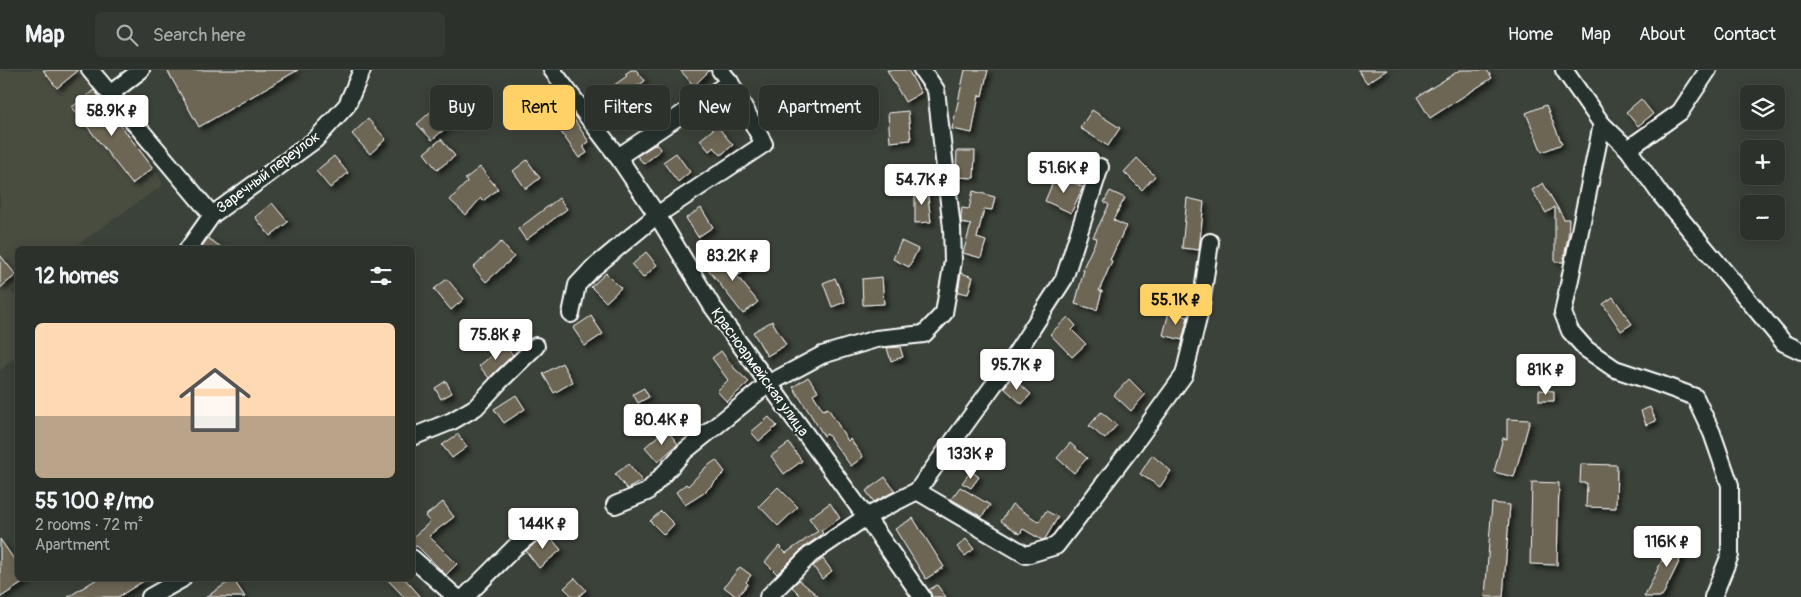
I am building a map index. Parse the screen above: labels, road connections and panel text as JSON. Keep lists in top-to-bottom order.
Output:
{
  "streets": {
    "street": ["Заречный переулок", "Красноармейская улица"]
  },
  "page": {
    "header": "Map",
    "search": "Search here",
    "nav": [
      "Home",
      "Map",
      "About",
      "Contact"
    ],
    "map_buttons": ["+", "−"],
    "chip": [
      "Buy",
      "Rent",
      "Filters",
      "New",
      "Apartment"
    ],
    "price": [
      "58.9K ₽",
      "51.6K ₽",
      "54.7K ₽",
      "83.2K ₽",
      "55.1K ₽",
      "75.8K ₽",
      "95.7K ₽",
      "81K ₽",
      "80.4K ₽",
      "133K ₽",
      "144K ₽",
      "116K ₽"
    ],
    "heading": "12 homes",
    "list": [
      {
        "name": "55 100 ₽/mo",
        "note": "2 rooms · 72 m² · Apartment"
      }
    ]
  }
}
